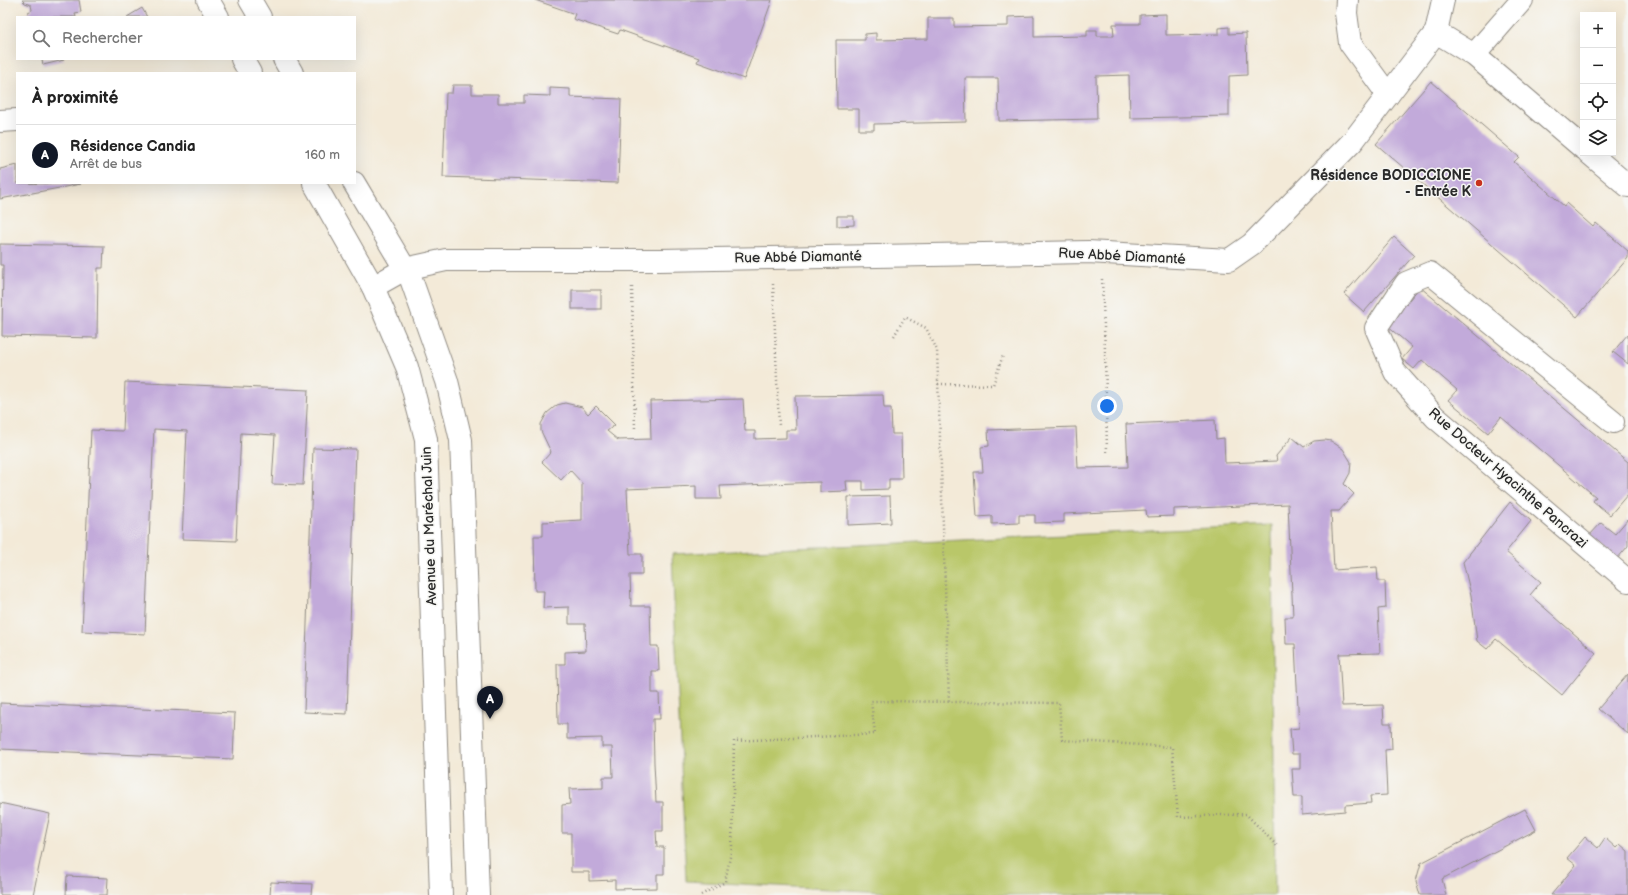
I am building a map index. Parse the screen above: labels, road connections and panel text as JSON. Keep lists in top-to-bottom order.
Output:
{
  "streets": {
    "street": ["Rue Abbé Diamanté", "Rue Docteur Hyacinthe Pancrazi", "Avenue du Maréchal Juin"]
  },
  "crossings": [
    ["Rue Abbé Diamanté", "Avenue du Maréchal Juin"]
  ],
  "places": ["Résidence BODICCIONE - Entrée K"],
  "page": {
    "map_buttons": ["+", "−"],
    "search": "Rechercher",
    "heading": "À proximité",
    "list": [
      {
        "mark": "A",
        "name": "Résidence Candia",
        "note": "Arrêt de bus",
        "value": "160 m"
      }
    ],
    "pins": "A"
  }
}
